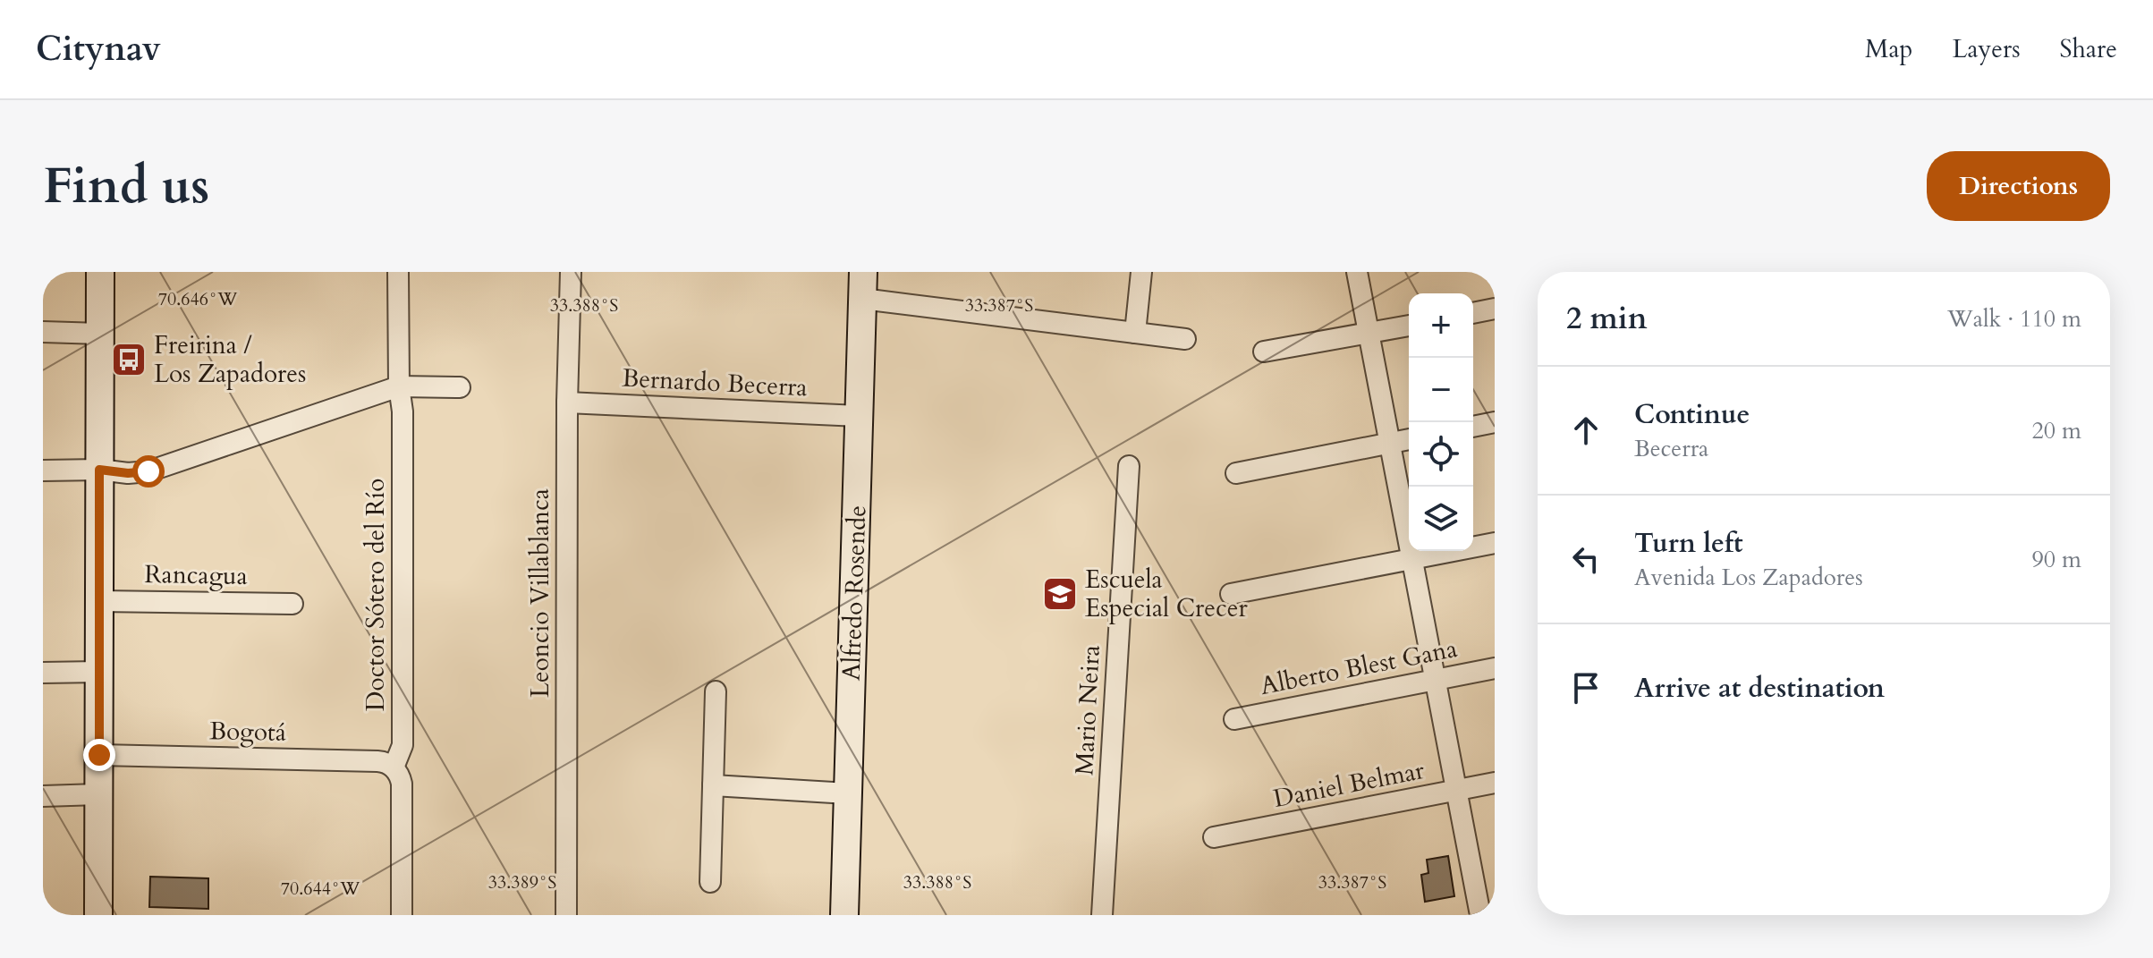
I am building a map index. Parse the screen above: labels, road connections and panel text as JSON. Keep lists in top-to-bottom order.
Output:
{
  "streets": {
    "main road": ["Alfredo Rosende"],
    "street": [
      "Bernardo Becerra",
      "Rancagua",
      "Leoncio Villablanca",
      "Doctor Sótero del Río",
      "Alberto Blest Gana",
      "Mario Neira",
      "Bogotá",
      "Daniel Belmar"
    ]
  },
  "crossings": [
    ["Bernardo Becerra", "Leoncio Villablanca"],
    ["Bernardo Becerra", "Alfredo Rosende"],
    ["Doctor Sótero del Río", "Bogotá"]
  ],
  "places": {
    "bus stop": ["Freirina / Los Zapadores"],
    "school or university": ["Escuela Especial Crecer"]
  },
  "page": {
    "header": "Citynav",
    "nav": ["Map", "Layers", "Share"],
    "buttons": "Directions",
    "title": "Find us",
    "heading": ["2 min", "Walk · 110 m"],
    "map_buttons": ["+", "−"],
    "list": [
      ["Continue", "Becerra", "20 m"],
      ["Turn left", "Avenida Los Zapadores", "90 m"],
      "Arrive at destination"
    ]
  },
  "coordinates": [
    "70.646°W",
    "33.388°S",
    "33.387°S",
    "33.389°S",
    "70.644°W"
  ]
}
